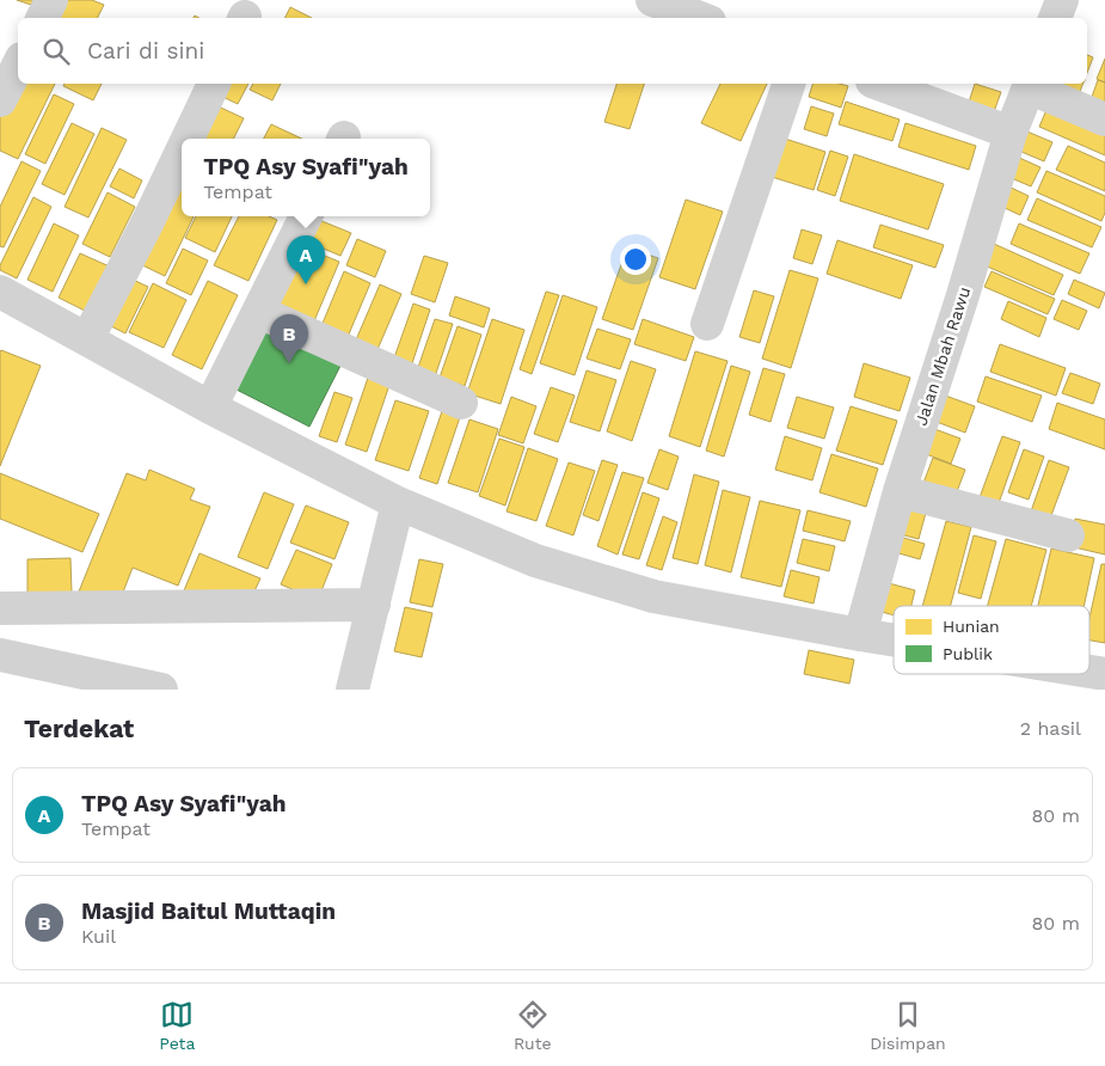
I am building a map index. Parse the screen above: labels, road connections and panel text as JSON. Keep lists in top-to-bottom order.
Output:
{
  "streets": {
    "street": ["Jalan Mbah Rawu"]
  },
  "legend": ["Hunian", "Publik"],
  "page": {
    "search": "Cari di sini",
    "popup": ["TPQ Asy Syafi\"yah", "Tempat"],
    "pins": ["A", "B"],
    "heading": ["Terdekat", "2 hasil"],
    "list": [
      {
        "mark": "A",
        "name": "TPQ Asy Syafi\"yah",
        "note": "Tempat",
        "value": "80 m"
      },
      {
        "mark": "B",
        "name": "Masjid Baitul Muttaqin",
        "note": "Kuil",
        "value": "80 m"
      }
    ],
    "nav": ["Peta", "Rute", "Disimpan"]
  }
}
